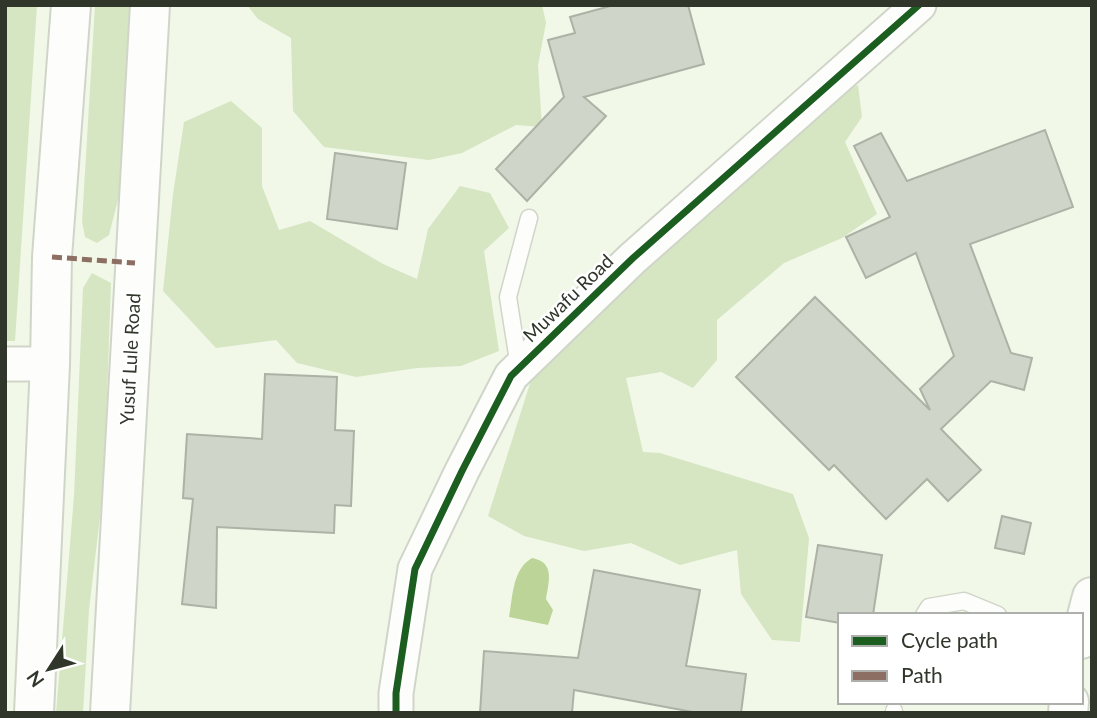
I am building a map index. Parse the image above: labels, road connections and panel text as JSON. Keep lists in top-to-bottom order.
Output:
{
  "streets": {
    "main road": ["Yusuf Lule Road"],
    "street": ["Muwafu Road"]
  },
  "legend": ["Cycle path", "Path"],
  "north": "bottom left"
}
